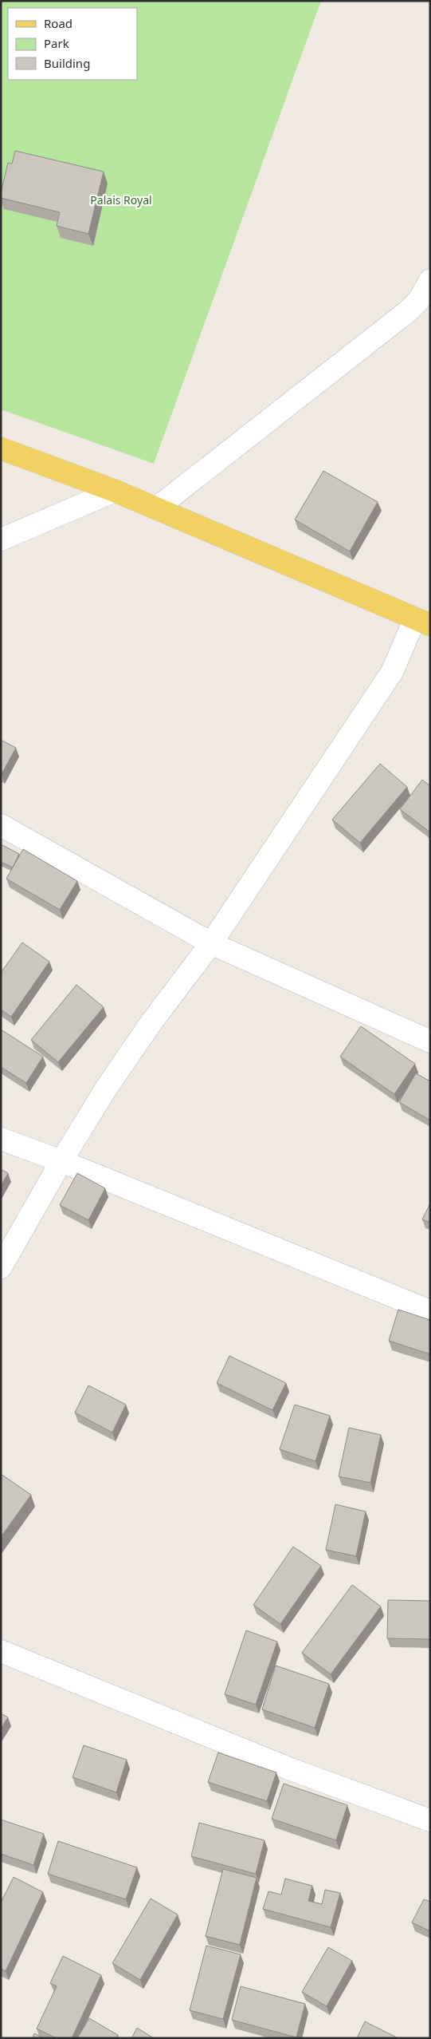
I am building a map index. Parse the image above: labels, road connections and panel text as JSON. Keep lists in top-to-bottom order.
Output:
{
  "parks": ["Palais Royal"],
  "legend": ["Road", "Park", "Building"]
}
